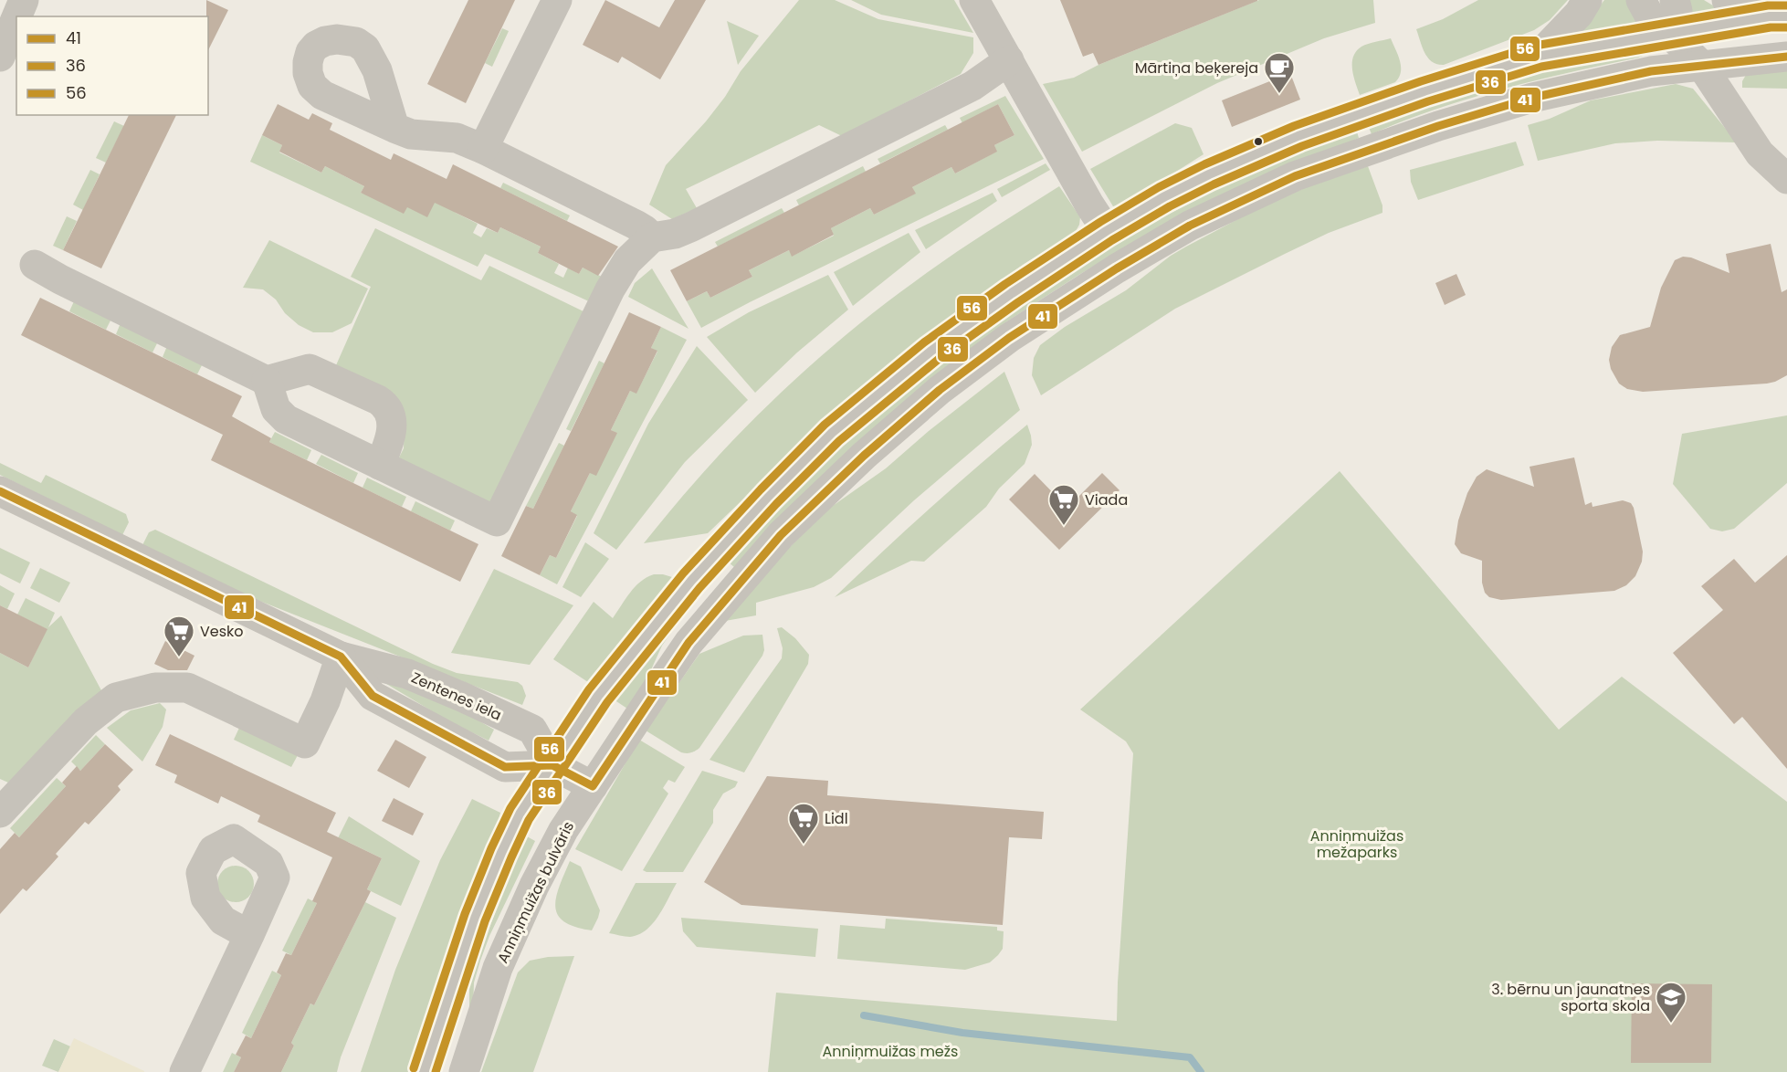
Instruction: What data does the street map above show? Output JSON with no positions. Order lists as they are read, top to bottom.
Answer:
{
  "streets": {
    "street": ["Zentenes iela", "Anniņmuižas bulvāris"]
  },
  "crossings": [
    ["Zentenes iela", "Anniņmuižas bulvāris"]
  ],
  "parks": ["Anniņmuižas mežaparks", "Anniņmuižas mežs"],
  "places": {
    "cafe": ["Mārtiņa beķereja"],
    "supermarket": ["Viada", "Vesko", "Lidl"],
    "school or university": ["3. bērnu un jaunatnes sporta skola"]
  },
  "lines": ["transit line 56", "transit line 36", "transit line 41"],
  "legend": ["41", "36", "56"]
}
